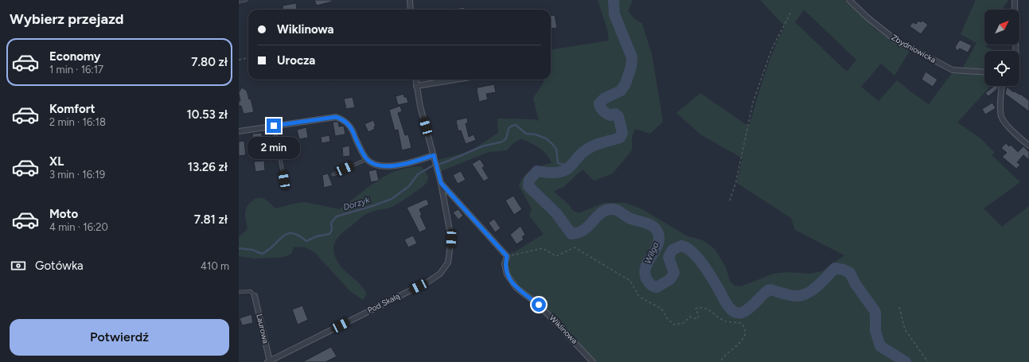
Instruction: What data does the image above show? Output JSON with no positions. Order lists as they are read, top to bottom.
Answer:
{
  "streets": {
    "street": [
      "Zbydniowicka",
      "Pod Skałą",
      "Laurowa",
      "Wiklinowa"
    ]
  },
  "crossings": [
    ["Pod Skałą", "Laurowa"]
  ],
  "water": ["Dorzyk", "Wilga"],
  "north": "top right",
  "page": {
    "heading": "Wybierz przejazd",
    "banner": ["Wiklinowa", "Urocza"],
    "list": [
      {
        "name": "Economy",
        "note": "1 min · 16:17",
        "value": "7.80 zł"
      },
      {
        "name": "Komfort",
        "note": "2 min · 16:18",
        "value": "10.53 zł"
      },
      {
        "name": "XL",
        "note": "3 min · 16:19",
        "value": "13.26 zł"
      },
      {
        "name": "Moto",
        "note": "4 min · 16:20",
        "value": "7.81 zł"
      }
    ],
    "bubble": "2 min",
    "pay": ["Gotówka", "410 m"],
    "buttons": "Potwierdź"
  }
}
